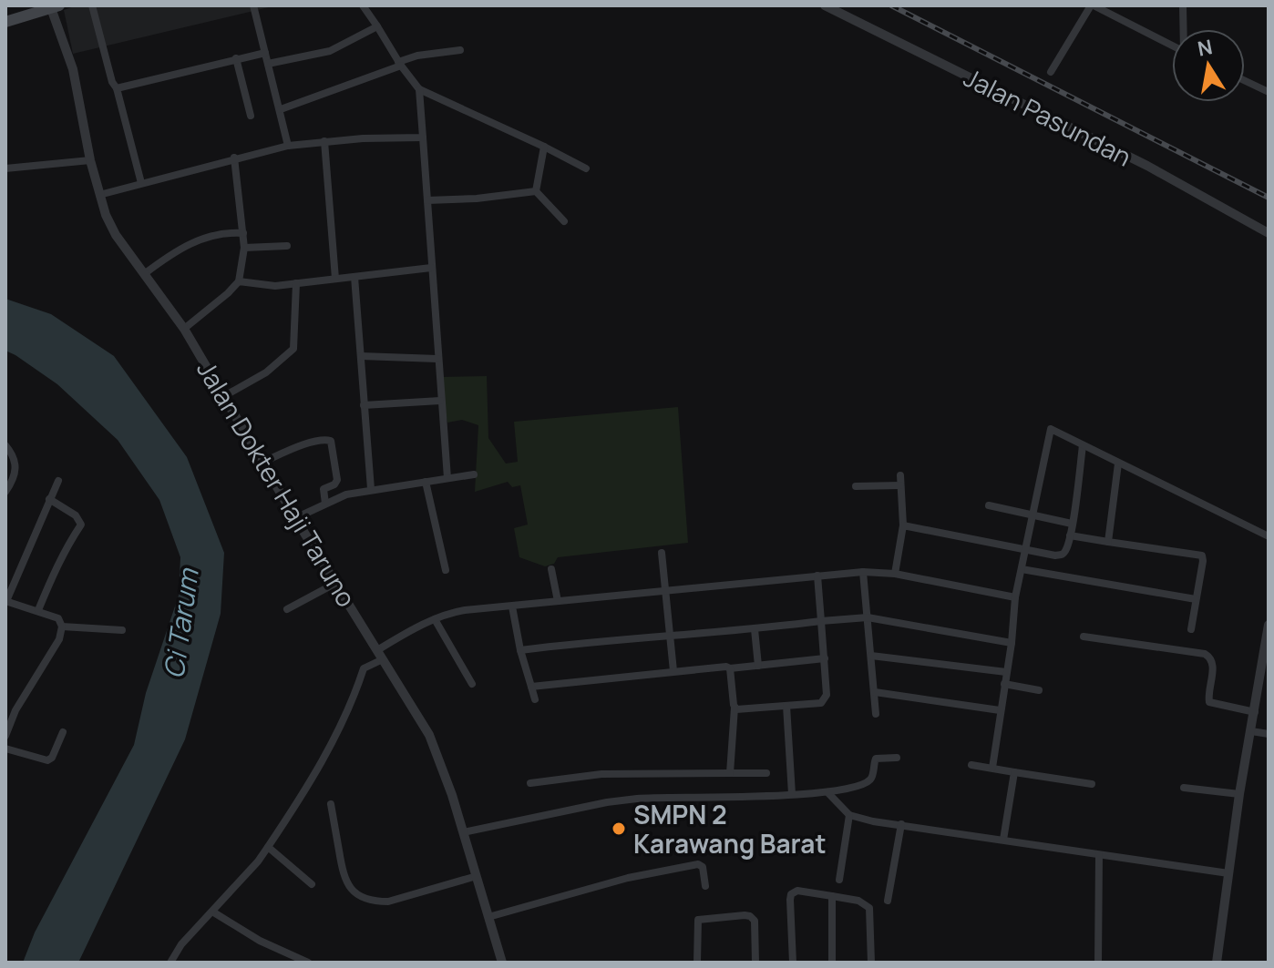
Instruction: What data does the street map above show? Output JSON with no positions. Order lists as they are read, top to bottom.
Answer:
{
  "streets": {
    "street": ["Jalan Pasundan", "Jalan Dokter Haji Taruno"]
  },
  "water": ["Ci Tarum"],
  "places": ["SMPN 2 Karawang Barat"],
  "north": "top"
}
